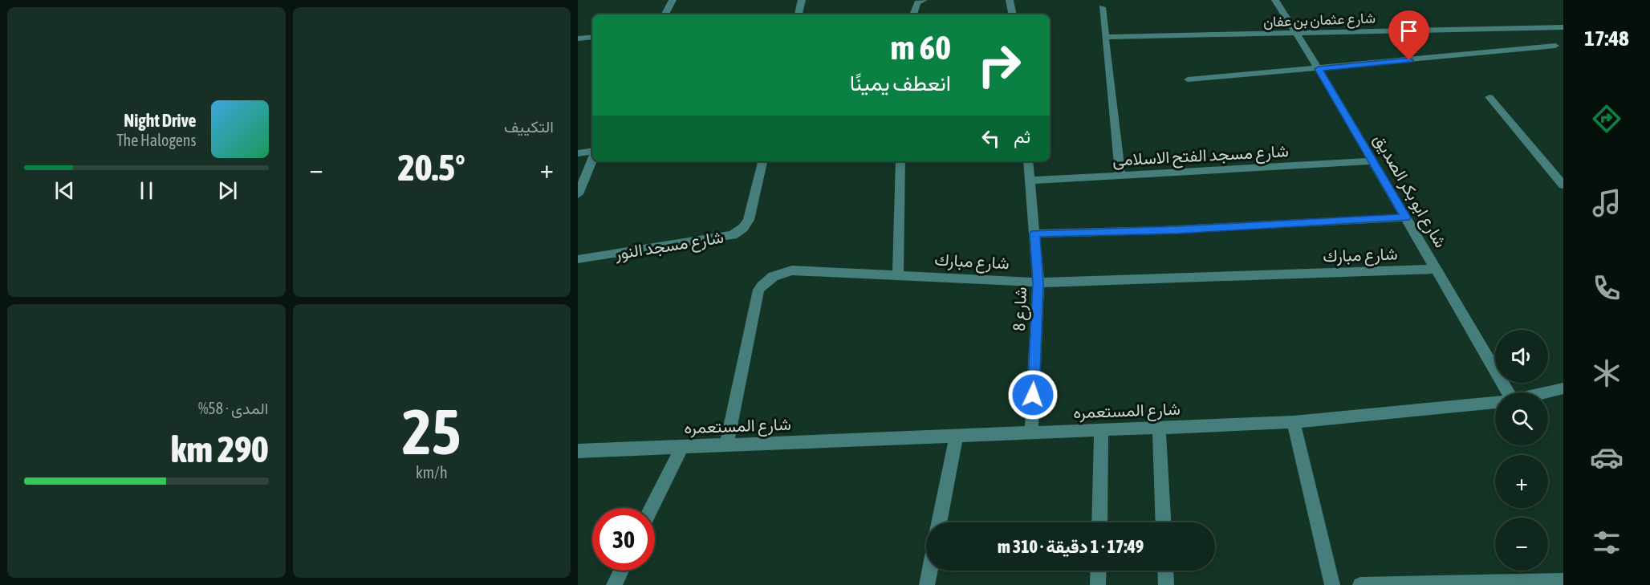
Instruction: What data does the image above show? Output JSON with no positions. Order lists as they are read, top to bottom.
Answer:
{
  "streets": {
    "street": [
      "شارع عثمان بن عفان",
      "شارع مسجد الفتح الاسلامى",
      "شارع ابو بكر الصديق",
      "شارع مسجد النور",
      "شارع مبارك",
      "شارع 8",
      "شارع المستعمره"
    ]
  },
  "crossings": [
    ["شارع عثمان بن عفان", "شارع ابو بكر الصديق"],
    ["شارع مسجد الفتح الاسلامى", "شارع ابو بكر الصديق"],
    ["شارع مسجد الفتح الاسلامى", "شارع 8"],
    ["شارع ابو بكر الصديق", "شارع مبارك"],
    ["شارع مبارك", "شارع 8"],
    ["شارع مبارك", "شارع المستعمره"],
    ["شارع 8", "شارع المستعمره"]
  ],
  "page": {
    "tabs": "17:48",
    "tile": [
      "التكييف",
      ["25", "km/h"],
      ["المدى · 58%", "290 km"]
    ],
    "turn": ["60 m", "انعطف يمينًا"],
    "song": ["Night Drive", "The Halogens"],
    "then": "ثم",
    "heat": ["−", "20.5°", "+"],
    "map_buttons": ["+", "−"],
    "limit": "30",
    "trip": "17:49 · 1 دقيقة · 310 m"
  }
}
